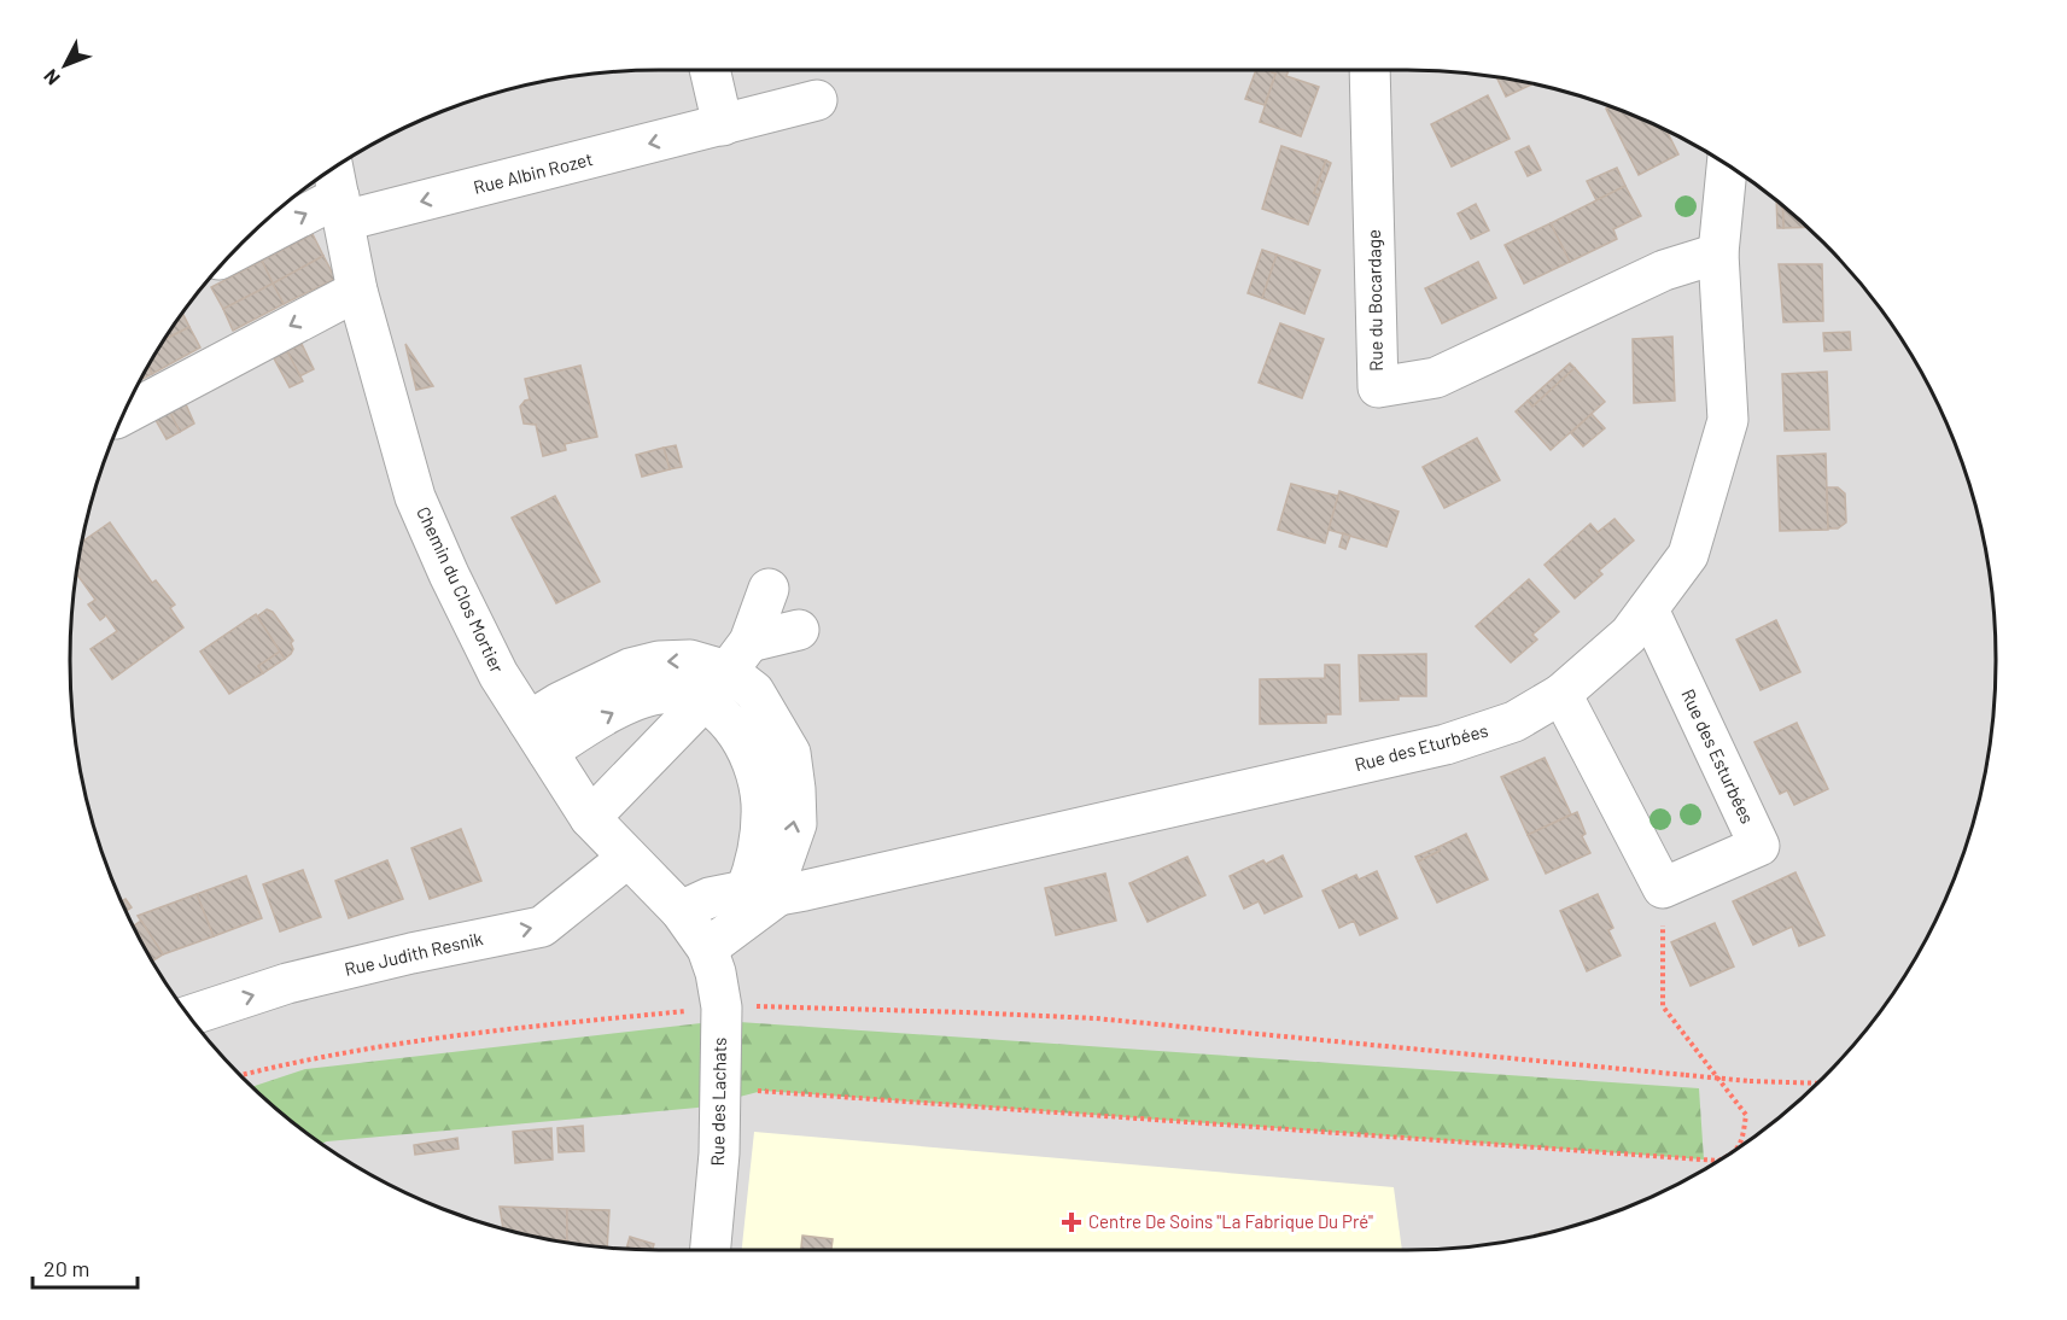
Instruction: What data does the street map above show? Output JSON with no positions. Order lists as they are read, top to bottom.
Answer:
{
  "streets": {
    "street": [
      "Rue Albin Rozet",
      "Rue du Bocardage",
      "Chemin du Clos Mortier",
      "Rue des Eturbées",
      "Rue des Esturbées",
      "Rue Judith Resnik",
      "Rue des Lachats"
    ]
  },
  "crossings": [
    ["Rue Albin Rozet", "Chemin du Clos Mortier"],
    ["Rue du Bocardage", "Rue des Eturbées"],
    ["Chemin du Clos Mortier", "Rue des Eturbées"],
    ["Chemin du Clos Mortier", "Rue Judith Resnik"],
    ["Chemin du Clos Mortier", "Rue des Lachats"],
    ["Rue des Eturbées", "Rue des Esturbées"],
    ["Rue des Eturbées", "Rue des Lachats"]
  ],
  "one_way": ["Rue Albin Rozet", "Rue Judith Resnik"],
  "places": {
    "health": ["Centre De Soins \"La Fabrique Du Pré\""]
  },
  "scale_bar": "20 m",
  "north": "bottom left"
}
